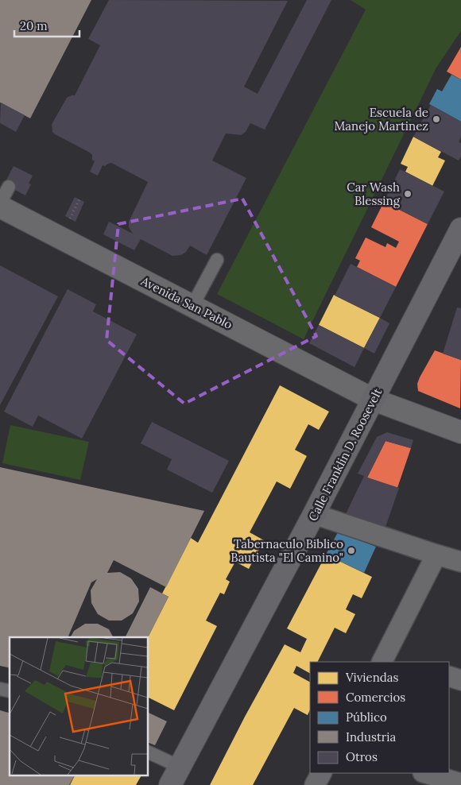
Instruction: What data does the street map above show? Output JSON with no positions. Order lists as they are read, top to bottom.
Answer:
{
  "streets": {
    "main road": ["Calle Franklin D. Roosevelt"],
    "street": ["Avenida San Pablo"]
  },
  "crossings": [
    ["Avenida San Pablo", "Calle Franklin D. Roosevelt"]
  ],
  "places": ["Escuela de Manejo Martinez", "Car Wash Blessing", "Tabernaculo Biblico Bautista \"El Camino\""],
  "legend": [
    "Viviendas",
    "Comercios",
    "Público",
    "Industria",
    "Otros"
  ],
  "scale_bar": "20 m"
}
